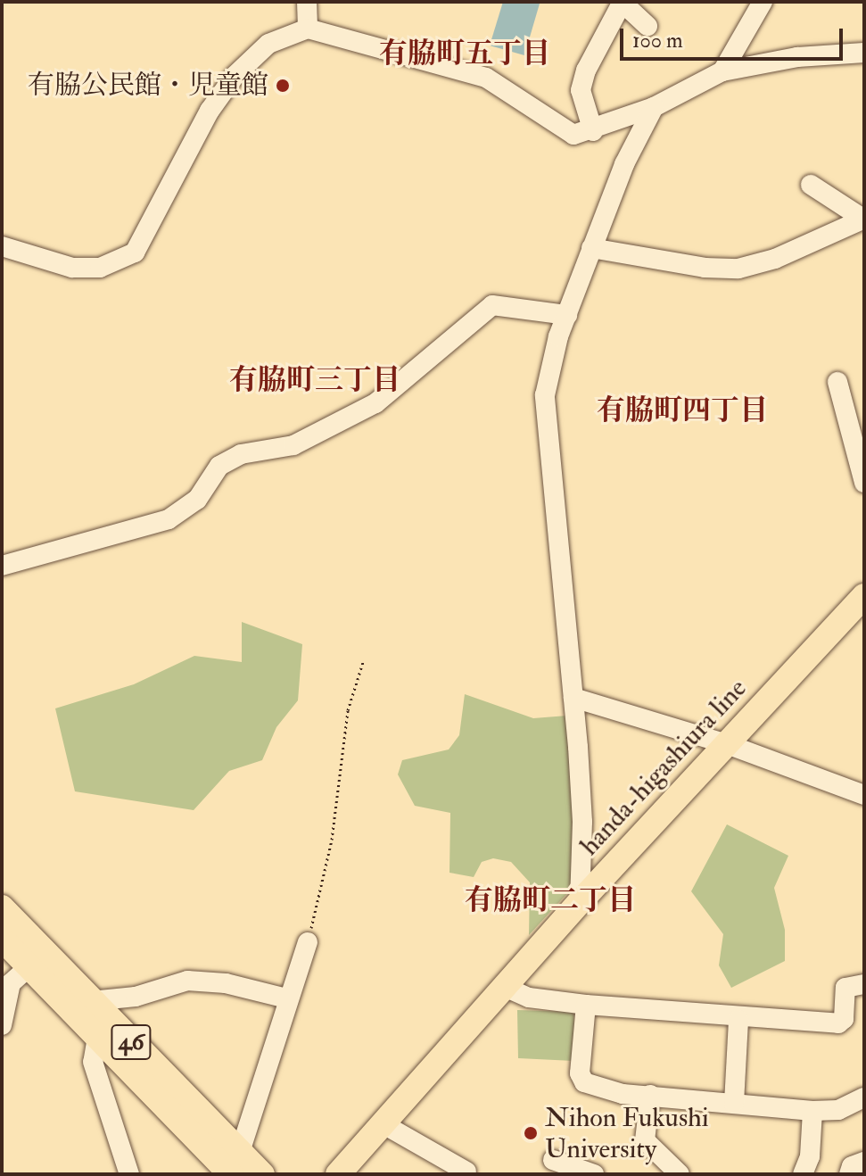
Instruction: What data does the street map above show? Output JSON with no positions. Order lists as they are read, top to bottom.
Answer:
{
  "streets": {
    "main road": ["handa-higashiura line", "46"]
  },
  "districts": [
    "有脇町五丁目",
    "有脇町三丁目",
    "有脇町四丁目",
    "有脇町二丁目"
  ],
  "places": ["有脇公民館・児童館", "Nihon Fukushi University"],
  "scale_bar": "100 m"
}
